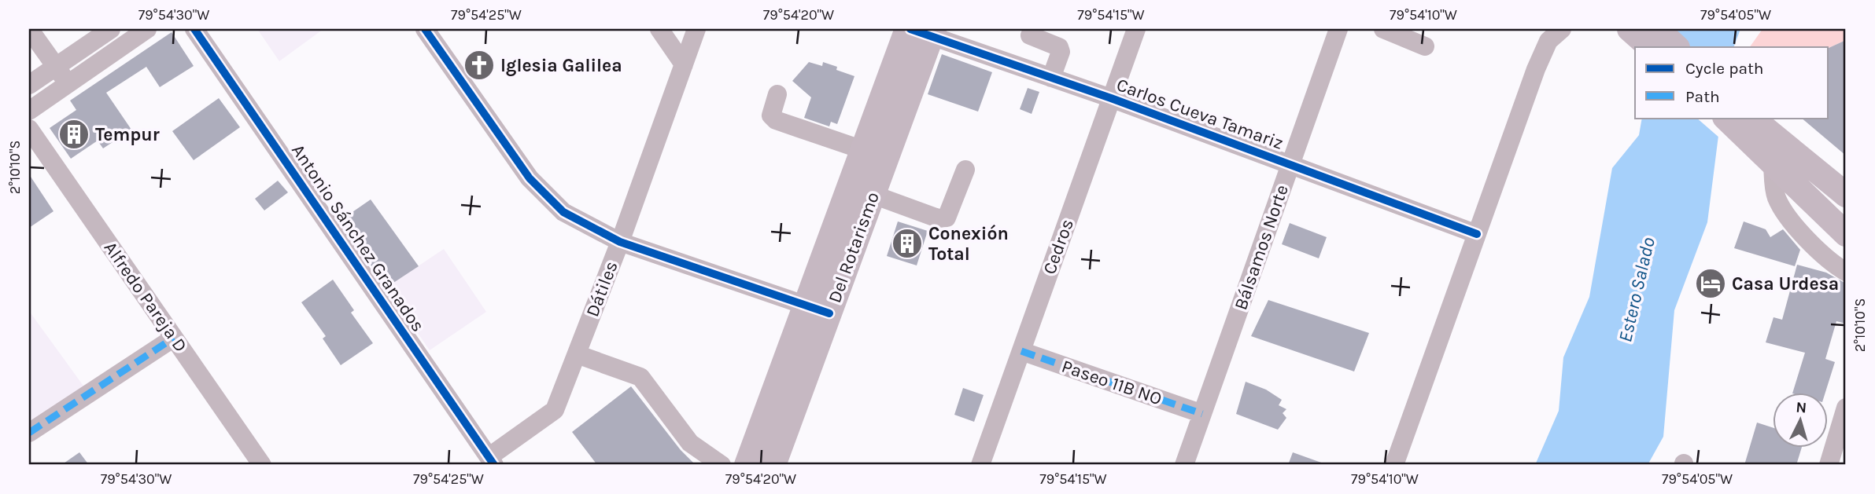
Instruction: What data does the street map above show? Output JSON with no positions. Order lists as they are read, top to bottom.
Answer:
{
  "streets": {
    "main road": ["Del Rotarismo"],
    "street": [
      "Carlos Cueva Tamariz",
      "Antonio Sánchez Granados",
      "Cedros",
      "Bálsamos Norte",
      "Dátiles",
      "Alfredo Pareja D",
      "Paseo 11B NO"
    ]
  },
  "crossings": [
    ["Carlos Cueva Tamariz", "Cedros"],
    ["Carlos Cueva Tamariz", "Del Rotarismo"],
    ["Carlos Cueva Tamariz", "Bálsamos Norte"],
    ["Antonio Sánchez Granados", "Dátiles"],
    ["Cedros", "Paseo 11B NO"],
    ["Bálsamos Norte", "Paseo 11B NO"]
  ],
  "water": ["Estero Salado"],
  "places": {
    "church": ["Iglesia Galilea"],
    "building": ["Tempur", "Conexión Total"],
    "hotel": ["Casa Urdesa"]
  },
  "legend": ["Cycle path", "Path"],
  "north": "top",
  "coordinates": [
    "79°54'30\"W",
    "79°54'25\"W",
    "79°54'20\"W",
    "79°54'15\"W",
    "79°54'10\"W",
    "79°54'05\"W",
    "2°10'10\"S"
  ]
}
